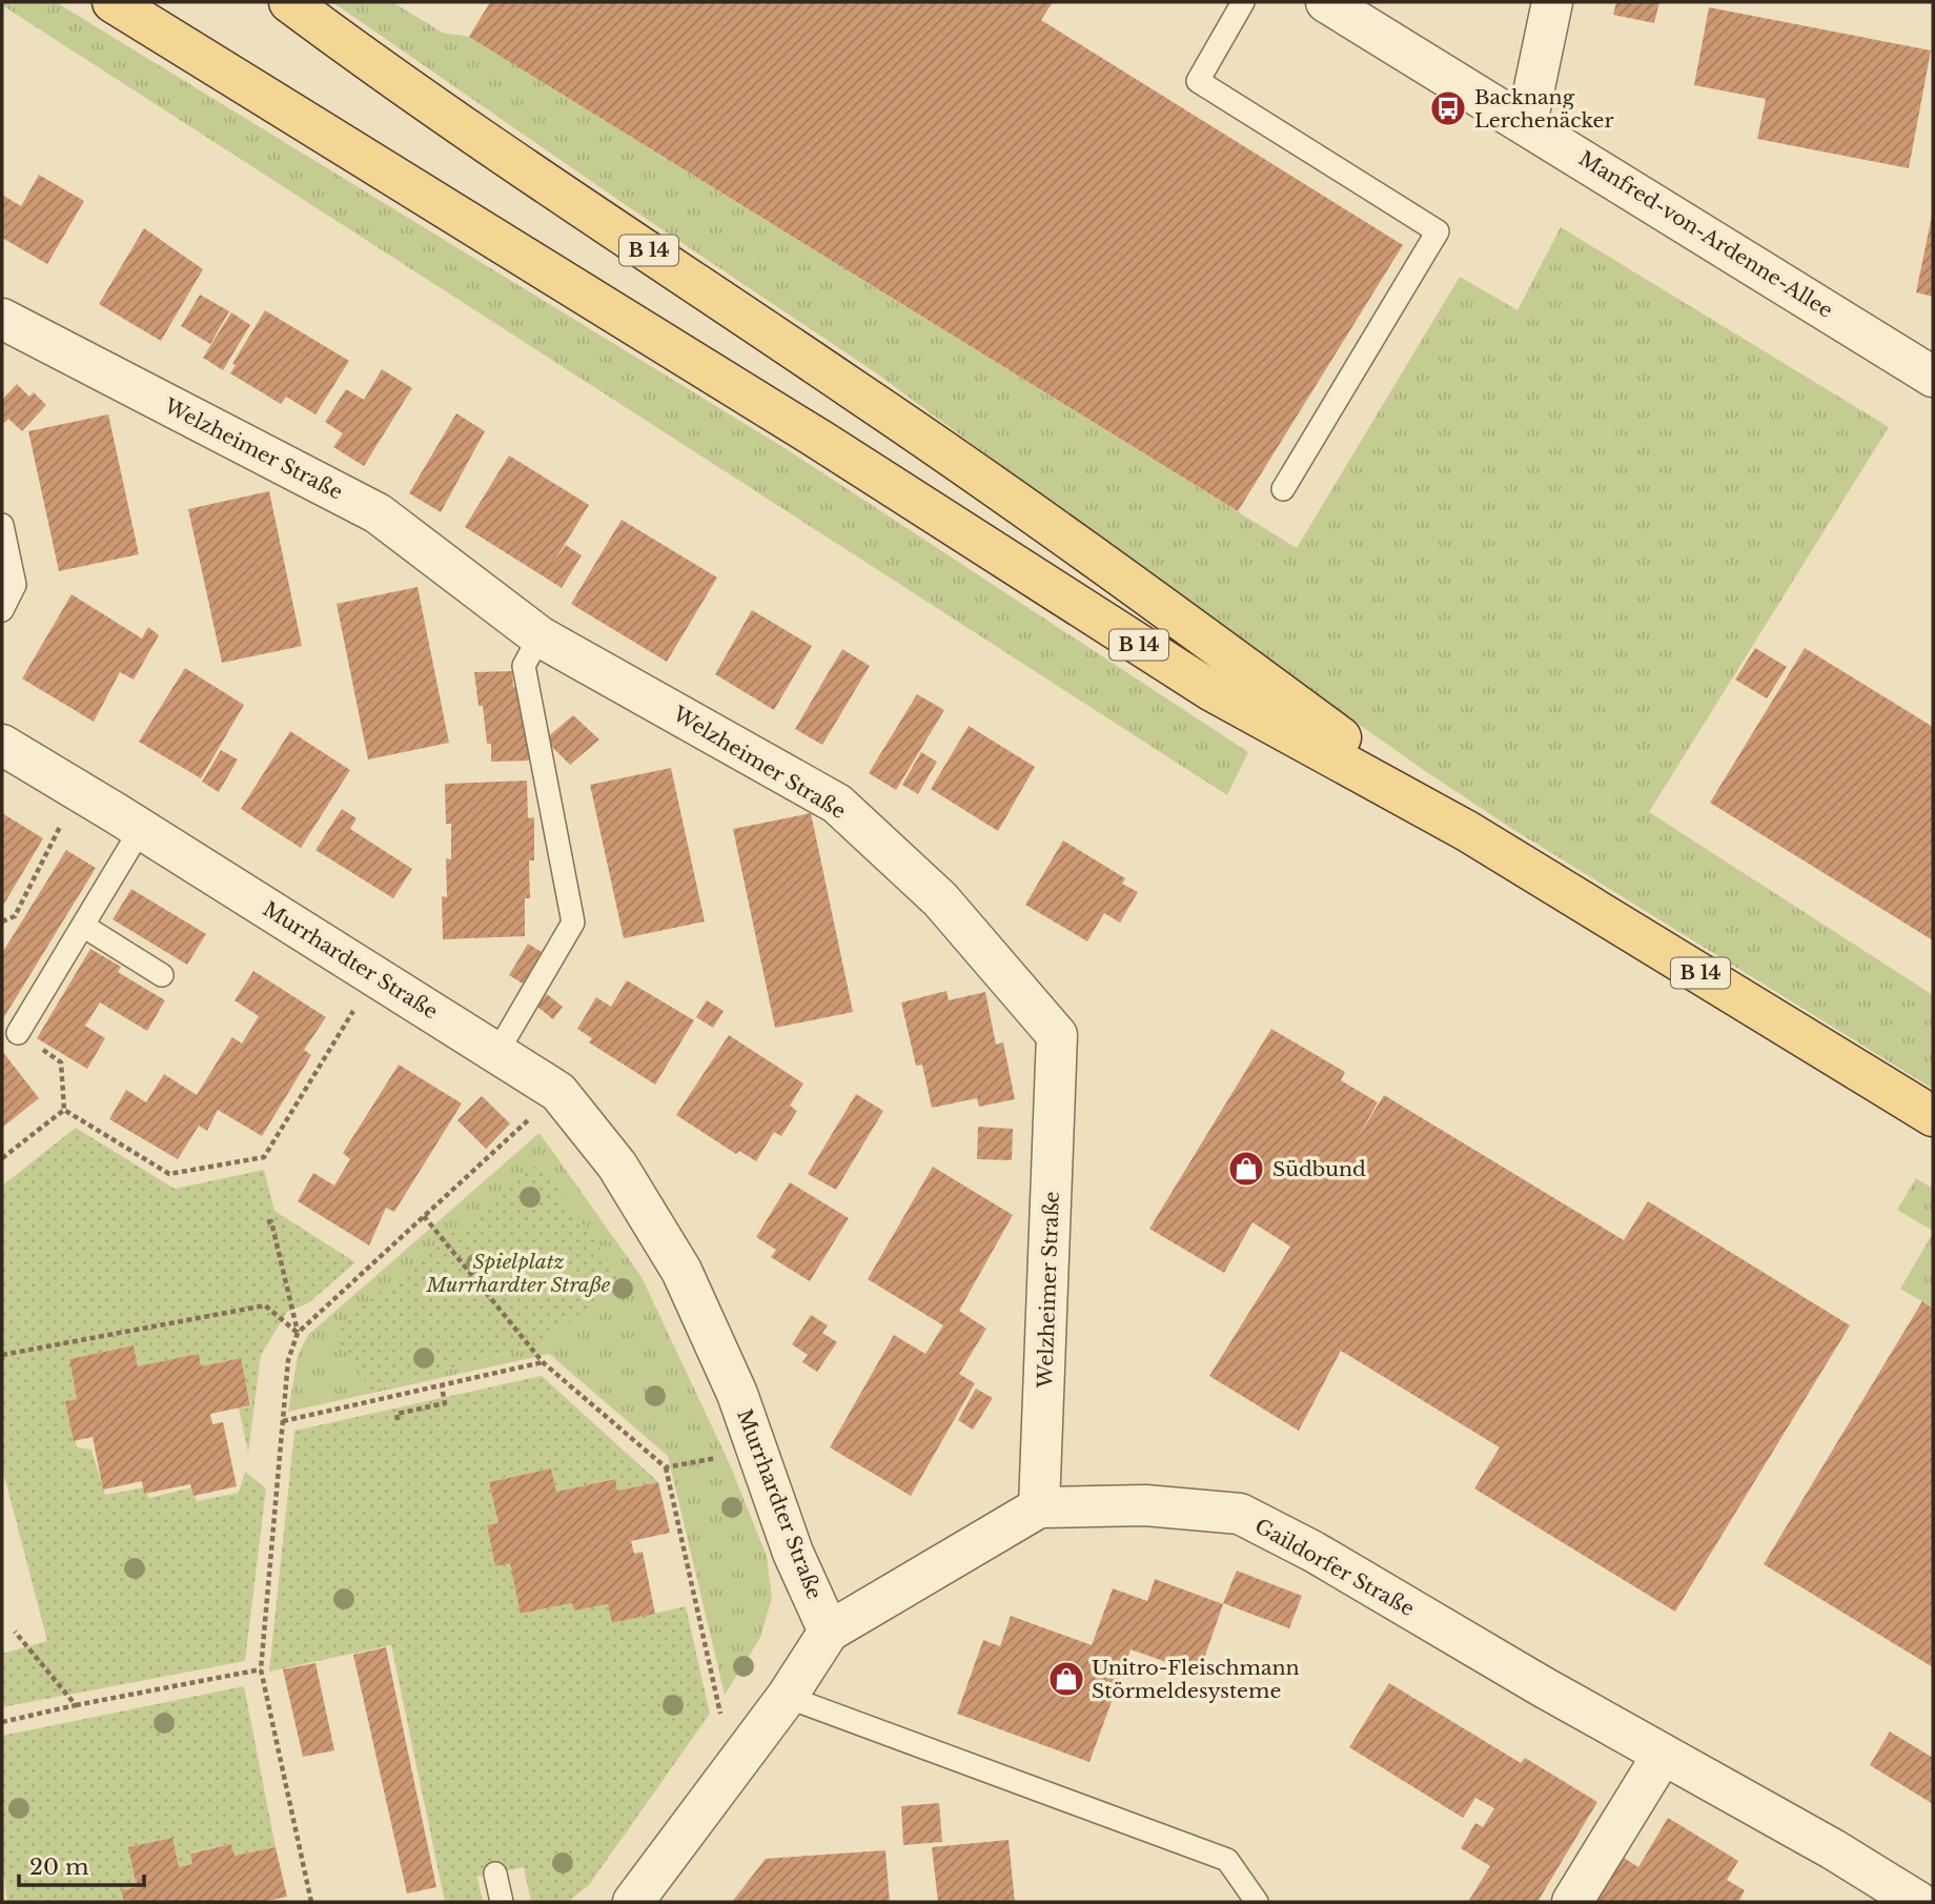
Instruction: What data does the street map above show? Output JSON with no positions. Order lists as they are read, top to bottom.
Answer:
{
  "streets": {
    "main road": ["B 14"],
    "street": [
      "Manfred-von-Ardenne-Allee",
      "Welzheimer Straße",
      "Murrhardter Straße",
      "Gaildorfer Straße"
    ]
  },
  "crossings": [
    ["Welzheimer Straße", "Gaildorfer Straße"],
    ["Murrhardter Straße", "Gaildorfer Straße"]
  ],
  "parks": ["Spielplatz Murrhardter Straße"],
  "places": {
    "bus stop": ["Backnang Lerchenäcker"],
    "shop": ["Südbund", "Unitro-Fleischmann Störmeldesysteme"]
  },
  "scale_bar": "20 m"
}
